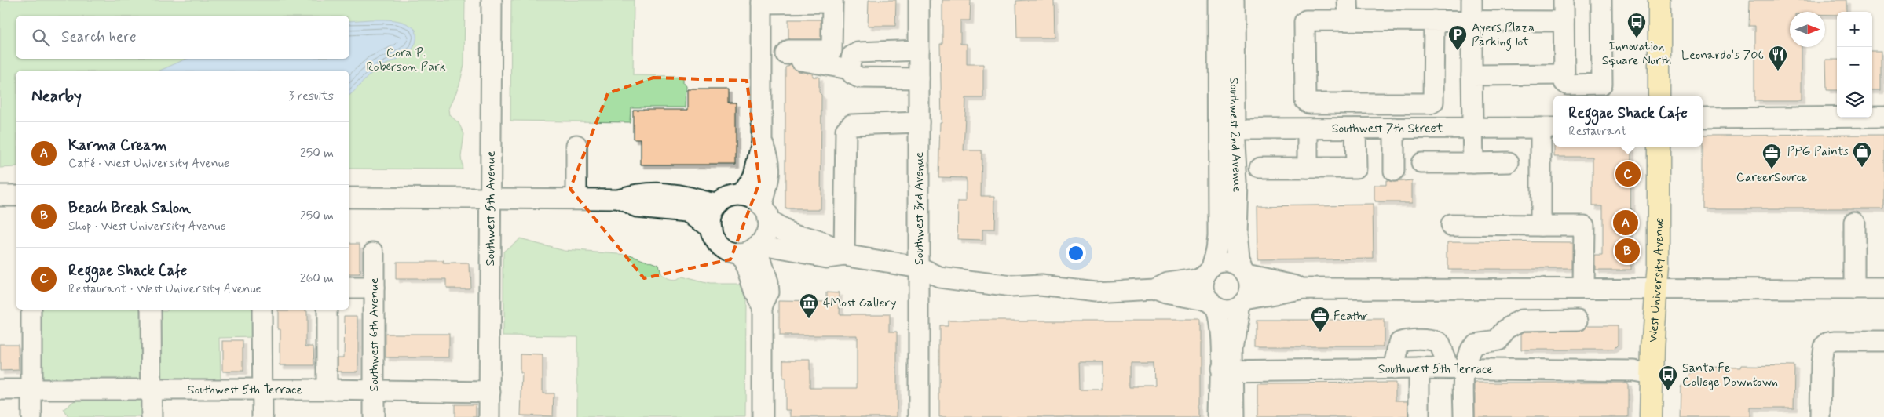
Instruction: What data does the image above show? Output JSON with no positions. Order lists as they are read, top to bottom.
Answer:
{
  "streets": {
    "main road": ["West University Avenue"],
    "street": [
      "Southwest 7th Street",
      "Southwest 2nd Avenue",
      "Southwest 5th Avenue",
      "Southwest 3rd Avenue",
      "Southwest 6th Avenue",
      "Southwest 5th Terrace"
    ]
  },
  "crossings": [
    ["Southwest 7th Street", "Southwest 2nd Avenue"],
    ["Southwest 5th Avenue", "Southwest 5th Terrace"],
    ["West University Avenue", "Southwest 5th Terrace"],
    ["Southwest 6th Avenue", "Southwest 5th Terrace"]
  ],
  "parks": ["Cora P. Roberson Park"],
  "places": {
    "bus stop": ["Innovation Square North", "Santa Fe College Downtown"],
    "parking": ["Ayers Plaza Parking lot"],
    "restaurant": ["Leonardo's 706"],
    "shop": ["PPG Paints"],
    "office": ["CareerSource", "Feathr"],
    "museum": ["4Most Gallery"]
  },
  "north": "right",
  "page": {
    "map_buttons": ["+", "−"],
    "search": "Search here",
    "heading": ["Nearby", "3 results"],
    "popup": ["Reggae Shack Cafe", "Restaurant"],
    "list": [
      {
        "mark": "A",
        "name": "Karma Cream",
        "note": "Café · West University Avenue",
        "value": "250 m"
      },
      {
        "mark": "B",
        "name": "Beach Break Salon",
        "note": "Shop · West University Avenue",
        "value": "250 m"
      },
      {
        "mark": "C",
        "name": "Reggae Shack Cafe",
        "note": "Restaurant · West University Avenue",
        "value": "260 m"
      }
    ],
    "pins": ["C", "A", "B"]
  }
}
